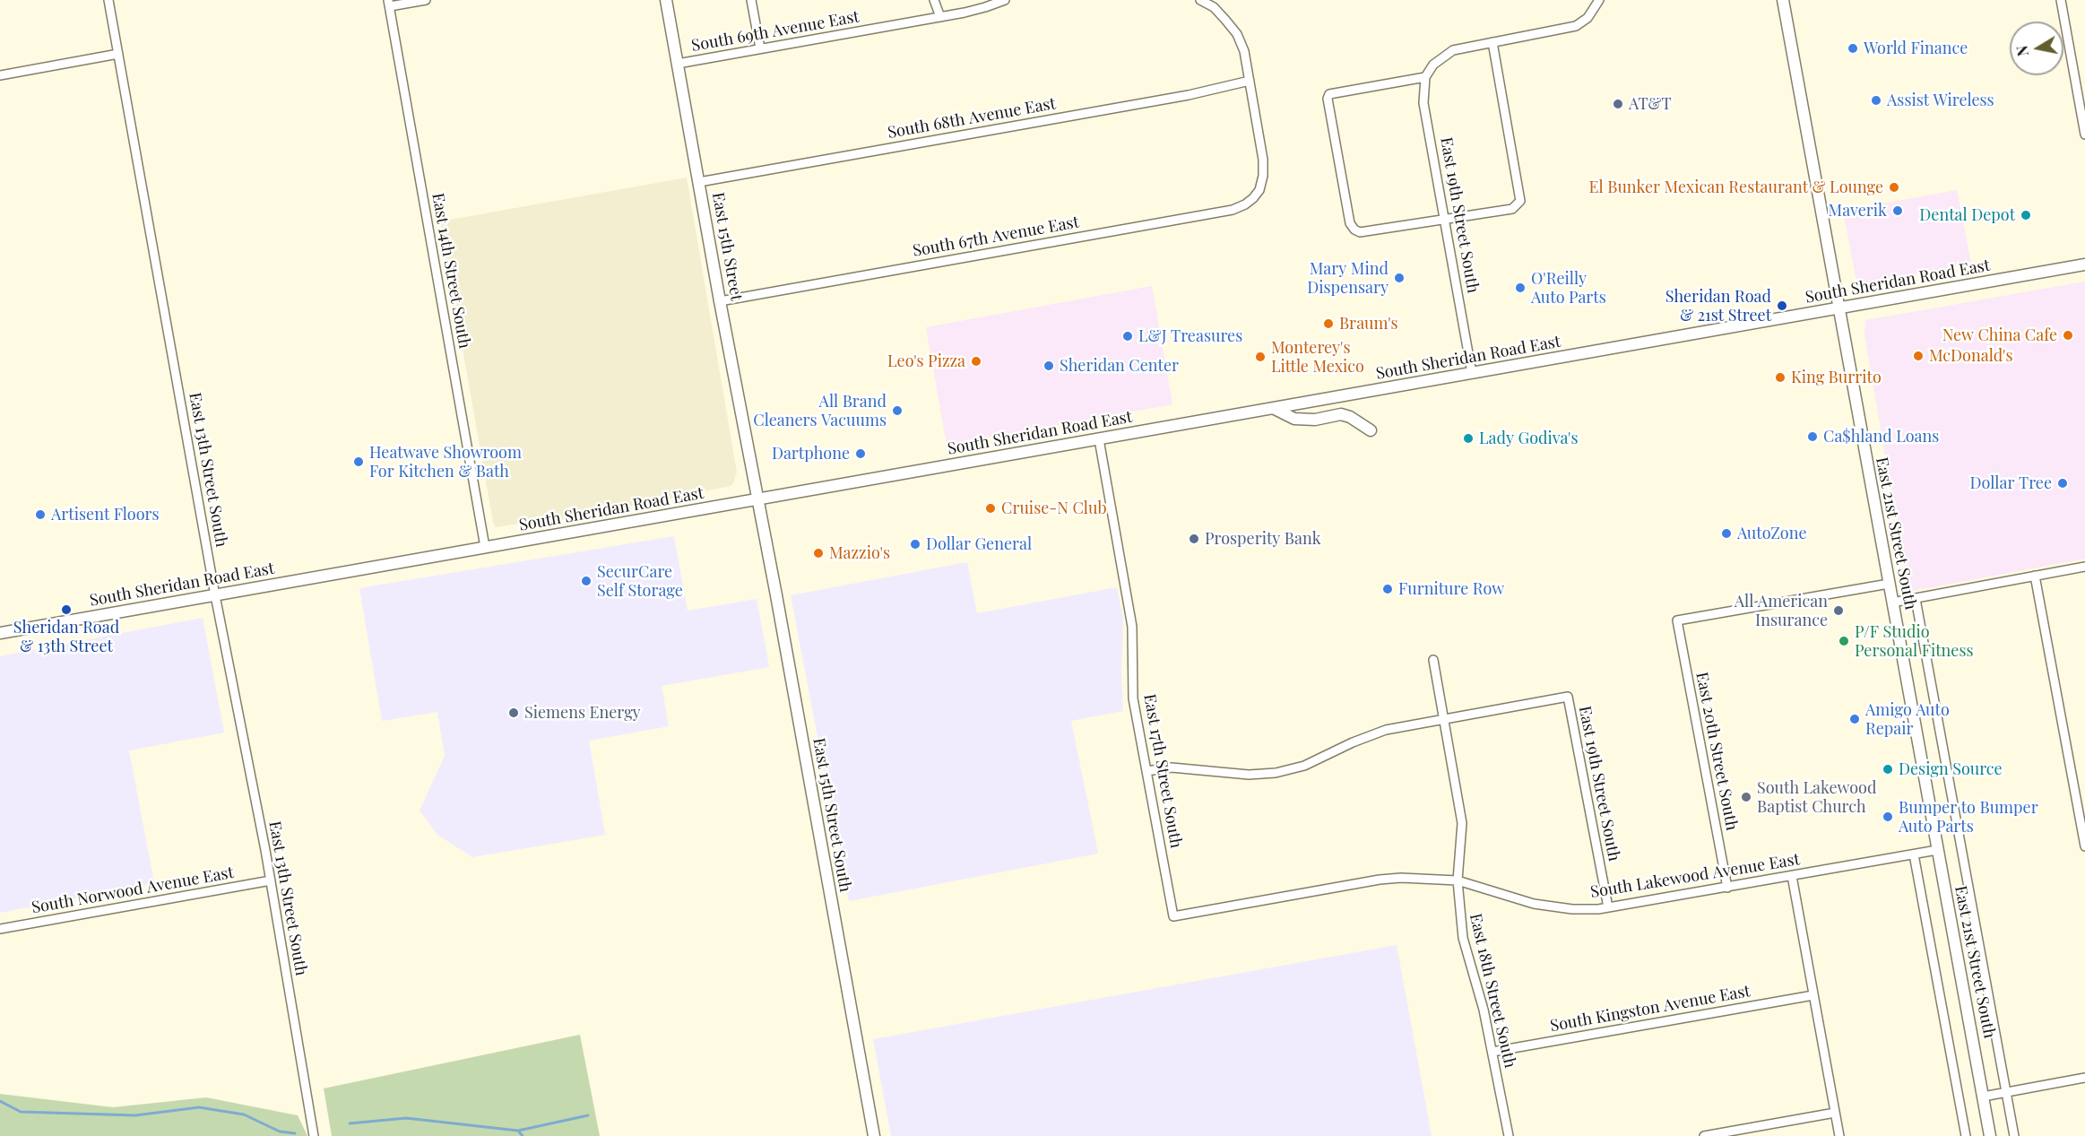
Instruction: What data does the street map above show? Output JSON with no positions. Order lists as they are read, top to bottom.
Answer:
{
  "streets": {
    "main road": [
      "East 15th Street",
      "South Sheridan Road East",
      "East 21st Street South",
      "East 15th Street South"
    ],
    "street": [
      "South 69th Avenue East",
      "South 68th Avenue East",
      "East 19th Street South",
      "South 67th Avenue East",
      "East 14th Street South",
      "East 13th Street South",
      "East 20th Street South",
      "East 17th Street South",
      "South Lakewood Avenue East",
      "South Norwood Avenue East",
      "East 18th Street South",
      "South Kingston Avenue East"
    ]
  },
  "crossings": [
    ["South 69th Avenue East", "East 15th Street"],
    ["South 68th Avenue East", "South 67th Avenue East"],
    ["South 68th Avenue East", "East 15th Street"],
    ["East 19th Street South", "South Sheridan Road East"],
    ["East 19th Street South", "South Lakewood Avenue East"],
    ["East 19th Street South", "East 18th Street South"],
    ["South 67th Avenue East", "East 15th Street"],
    ["East 15th Street", "South Sheridan Road East"],
    ["East 15th Street", "East 15th Street South"],
    ["East 14th Street South", "South Sheridan Road East"],
    ["South Sheridan Road East", "East 13th Street South"],
    ["South Sheridan Road East", "East 21st Street South"],
    ["South Sheridan Road East", "East 17th Street South"],
    ["South Sheridan Road East", "East 15th Street South"],
    ["East 13th Street South", "South Norwood Avenue East"],
    ["East 21st Street South", "East 20th Street South"],
    ["East 21st Street South", "South Lakewood Avenue East"],
    ["East 20th Street South", "South Lakewood Avenue East"],
    ["East 17th Street South", "South Lakewood Avenue East"],
    ["South Lakewood Avenue East", "East 18th Street South"],
    ["East 18th Street South", "South Kingston Avenue East"]
  ],
  "places": [
    "World Finance",
    "Assist Wireless",
    "AT&T",
    "El Bunker Mexican Restaurant & Lounge",
    "Maverik",
    "Dental Depot",
    "Mary Mind Dispensary",
    "O'Reilly Auto Parts",
    "Sheridan Road & 21st Street",
    "Braum's",
    "New China Cafe",
    "L&J Treasures",
    "McDonald's",
    "Monterey's Little Mexico",
    "Leo's Pizza",
    "Sheridan Center",
    "King Burrito",
    "All Brand Cleaners Vacuums",
    "Ca$hland Loans",
    "Lady Godiva's",
    "Dartphone",
    "Heatwave Showroom For Kitchen & Bath",
    "Dollar Tree",
    "Cruise-N Club",
    "Artisent Floors",
    "AutoZone",
    "Prosperity Bank",
    "Dollar General",
    "Mazzio's",
    "SecurCare Self Storage",
    "Furniture Row",
    "Sheridan Road & 13th Street",
    "All American Insurance",
    "P/F Studio Personal Fitness",
    "Siemens Energy",
    "Amigo Auto Repair",
    "Design Source",
    "South Lakewood Baptist Church",
    "Bumper to Bumper Auto Parts"
  ],
  "north": "left"
}
